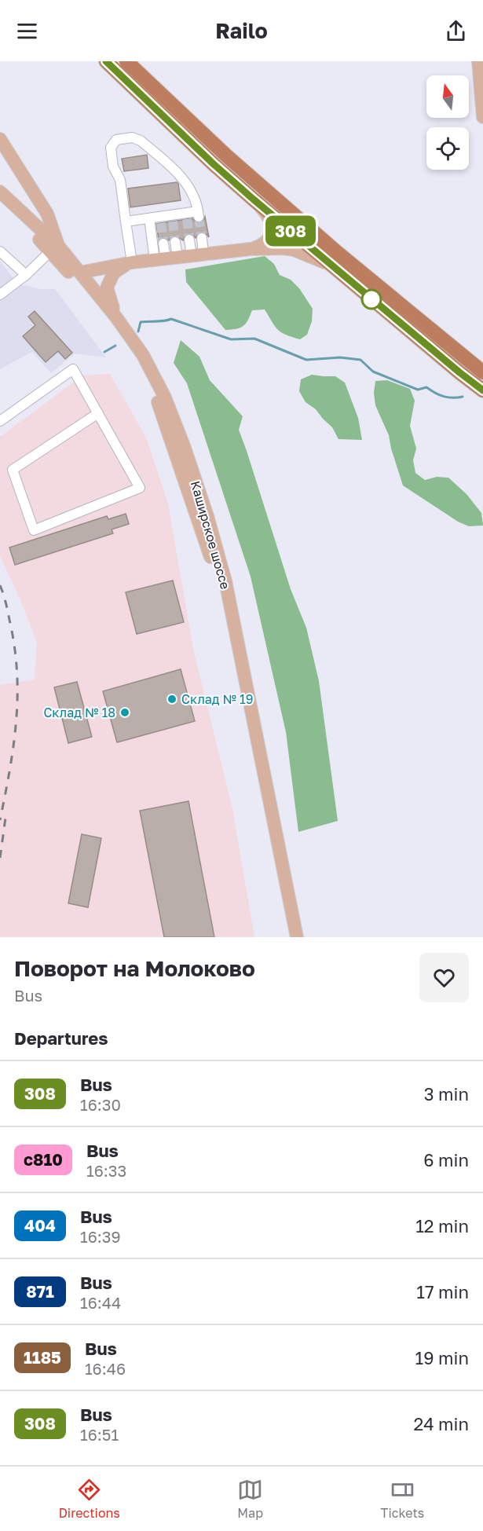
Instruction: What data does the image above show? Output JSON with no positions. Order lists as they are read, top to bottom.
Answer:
{
  "streets": {
    "main road": ["Каширское шоссе"]
  },
  "places": ["Склад № 19", "Склад № 18"],
  "lines": ["bus line 308"],
  "north": "top",
  "page": {
    "header": "Railo",
    "on_map": "308",
    "heading": [
      ["Поворот на Молоково", "Bus"],
      "Departures"
    ],
    "list": [
      {
        "mark": "308",
        "name": "Bus",
        "note": "16:30",
        "value": "3 min"
      },
      {
        "mark": "с810",
        "name": "Bus",
        "note": "16:33",
        "value": "6 min"
      },
      {
        "mark": "404",
        "name": "Bus",
        "note": "16:39",
        "value": "12 min"
      },
      {
        "mark": "871",
        "name": "Bus",
        "note": "16:44",
        "value": "17 min"
      },
      {
        "mark": "1185",
        "name": "Bus",
        "note": "16:46",
        "value": "19 min"
      },
      {
        "mark": "308",
        "name": "Bus",
        "note": "16:51",
        "value": "24 min"
      }
    ],
    "tabs": ["Directions", "Map", "Tickets"]
  }
}
